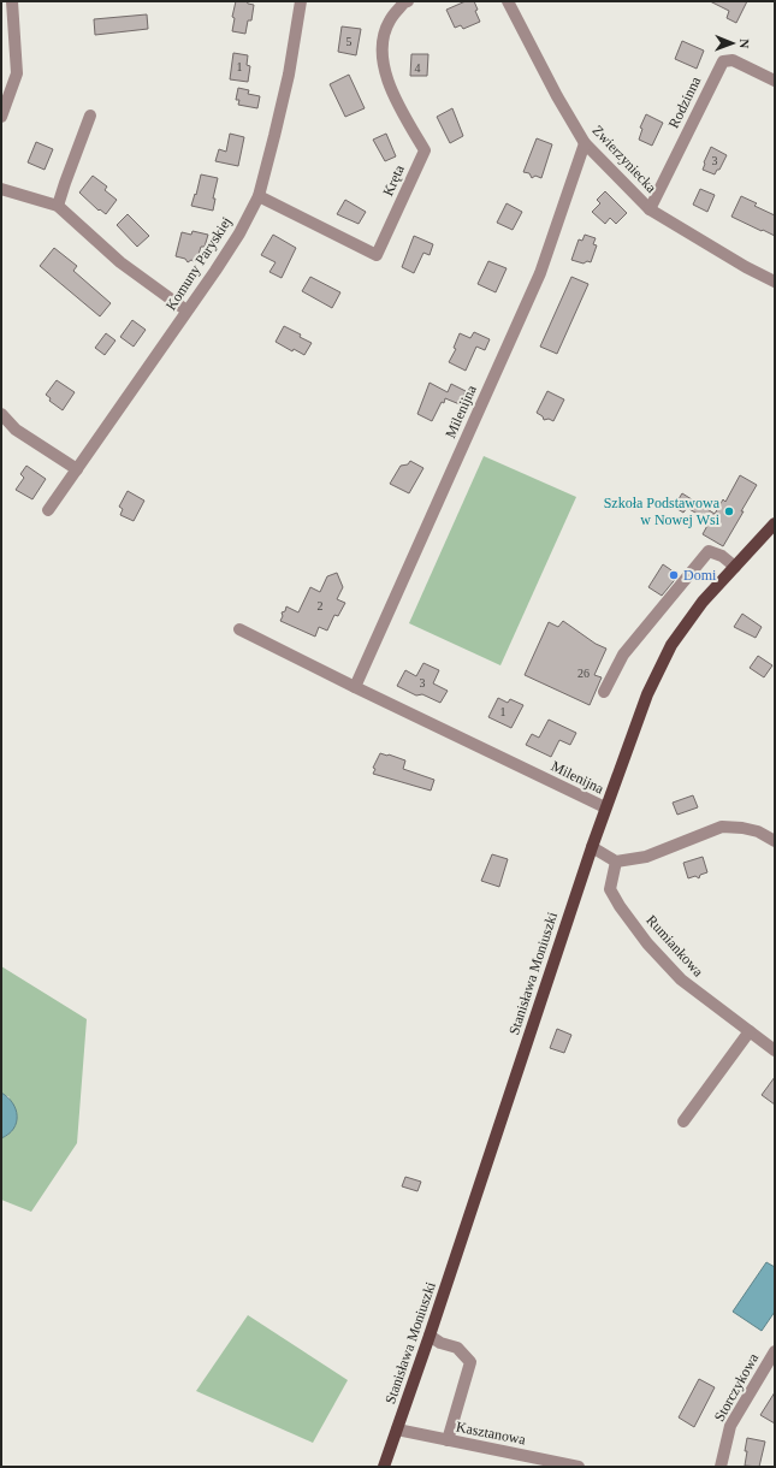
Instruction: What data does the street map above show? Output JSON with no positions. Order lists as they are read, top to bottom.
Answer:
{
  "streets": {
    "main road": ["Stanisława Moniuszki"],
    "street": [
      "Rodzinna",
      "Zwierzyniecka",
      "Kręta",
      "Komuny Paryskiej",
      "Milenijna",
      "Rumiankowa",
      "Storczykowa",
      "Kasztanowa"
    ]
  },
  "crossings": [
    ["Rodzinna", "Zwierzyniecka"],
    ["Zwierzyniecka", "Milenijna"],
    ["Kręta", "Komuny Paryskiej"],
    ["Milenijna", "Stanisława Moniuszki"],
    ["Stanisława Moniuszki", "Kasztanowa"]
  ],
  "places": ["Szkoła Podstawowa w Nowej Wsi", "Domi"],
  "house_numbers": [
    "5",
    "1",
    "4",
    "3",
    "2",
    "26",
    "3",
    "1"
  ],
  "north": "right"
}
